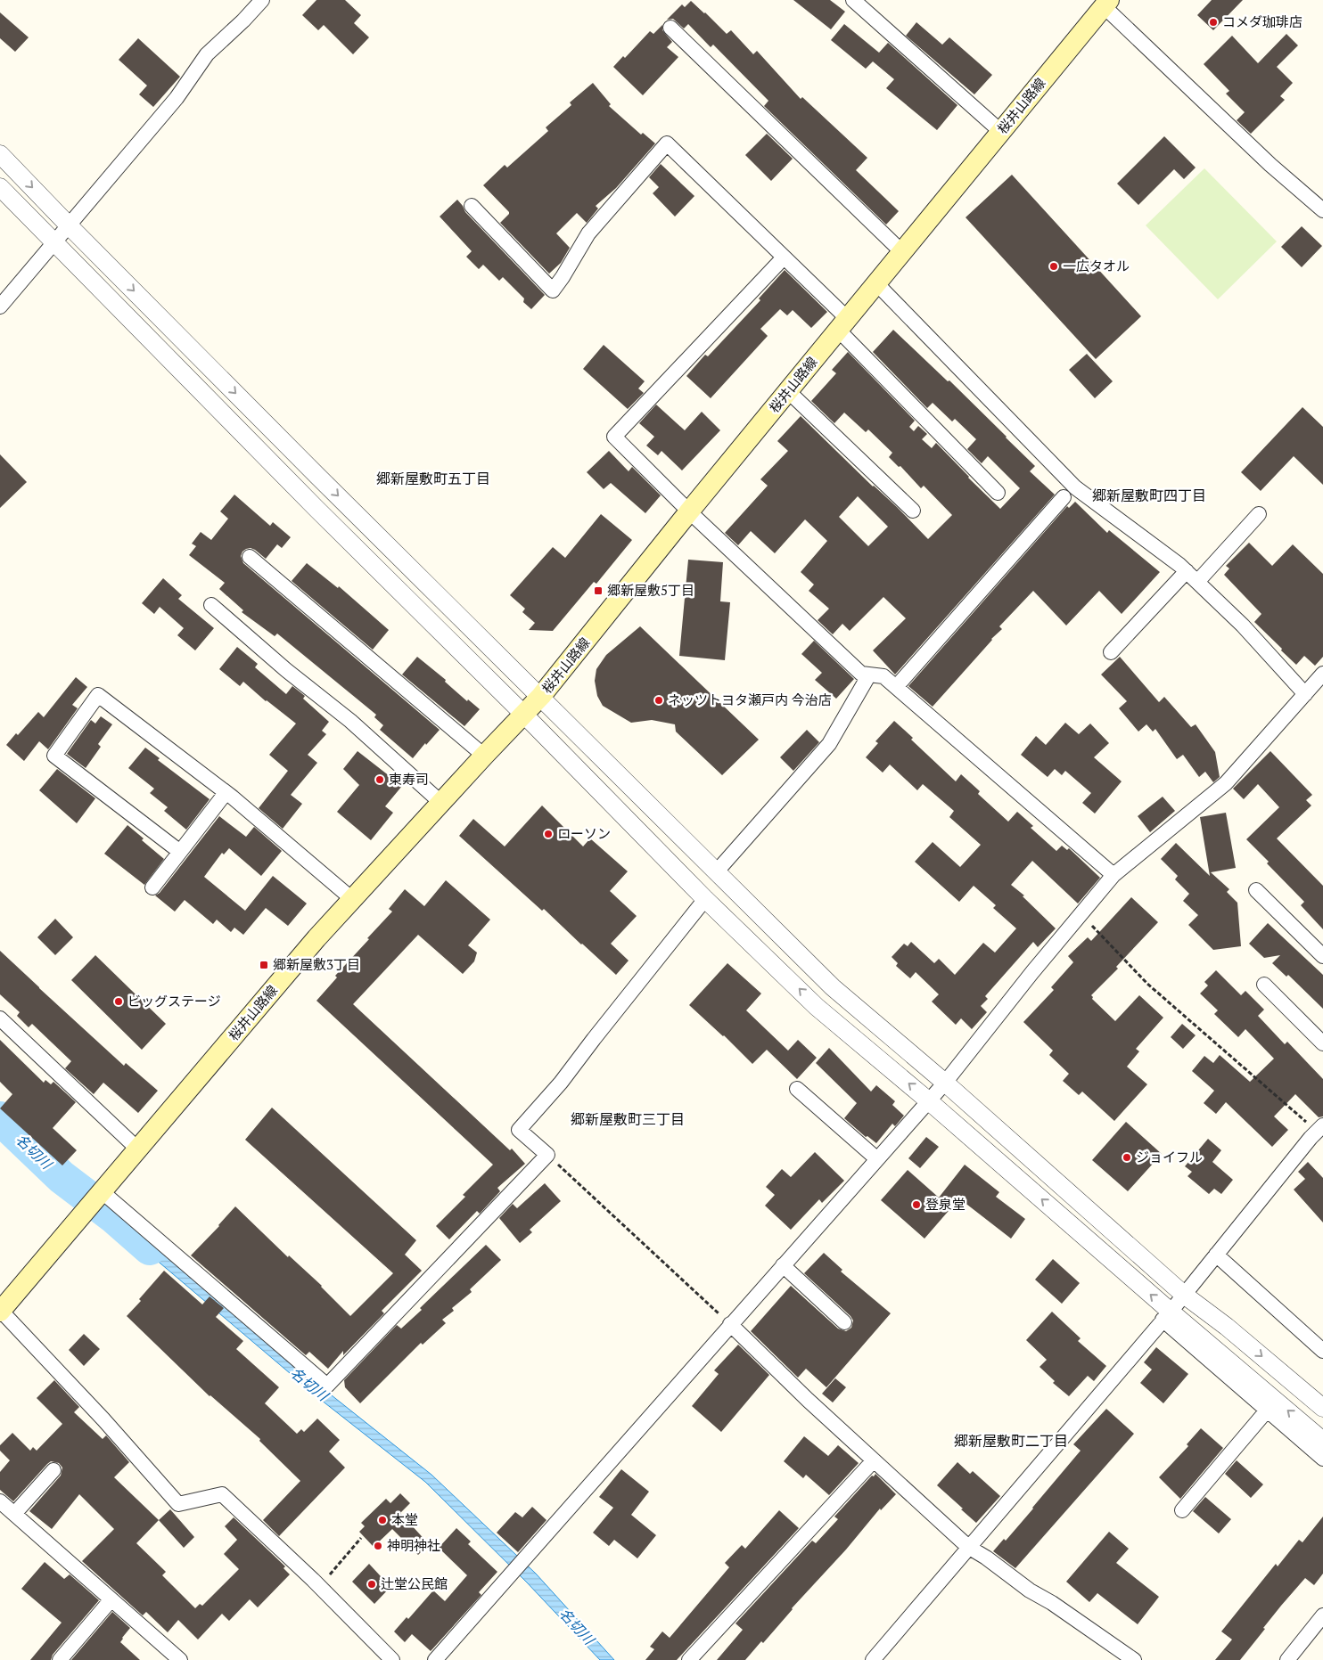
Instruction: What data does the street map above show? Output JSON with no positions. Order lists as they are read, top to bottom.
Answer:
{
  "streets": {
    "main road": ["桜井山路線"]
  },
  "districts": [
    "郷新屋敷町五丁目",
    "郷新屋敷町四丁目",
    "郷新屋敷町三丁目",
    "郷新屋敷町二丁目"
  ],
  "water": ["名切川"],
  "places": {
    "other": [
      "コメダ珈琲店",
      "一広タオル",
      "ネッツトヨタ瀬戸内 今治店",
      "東寿司",
      "ローソン",
      "ビッグステージ",
      "ジョイフル",
      "登泉堂",
      "本堂",
      "神明神社",
      "辻堂公民館"
    ],
    "transit": ["郷新屋敷5丁目", "郷新屋敷3丁目"]
  }
}
